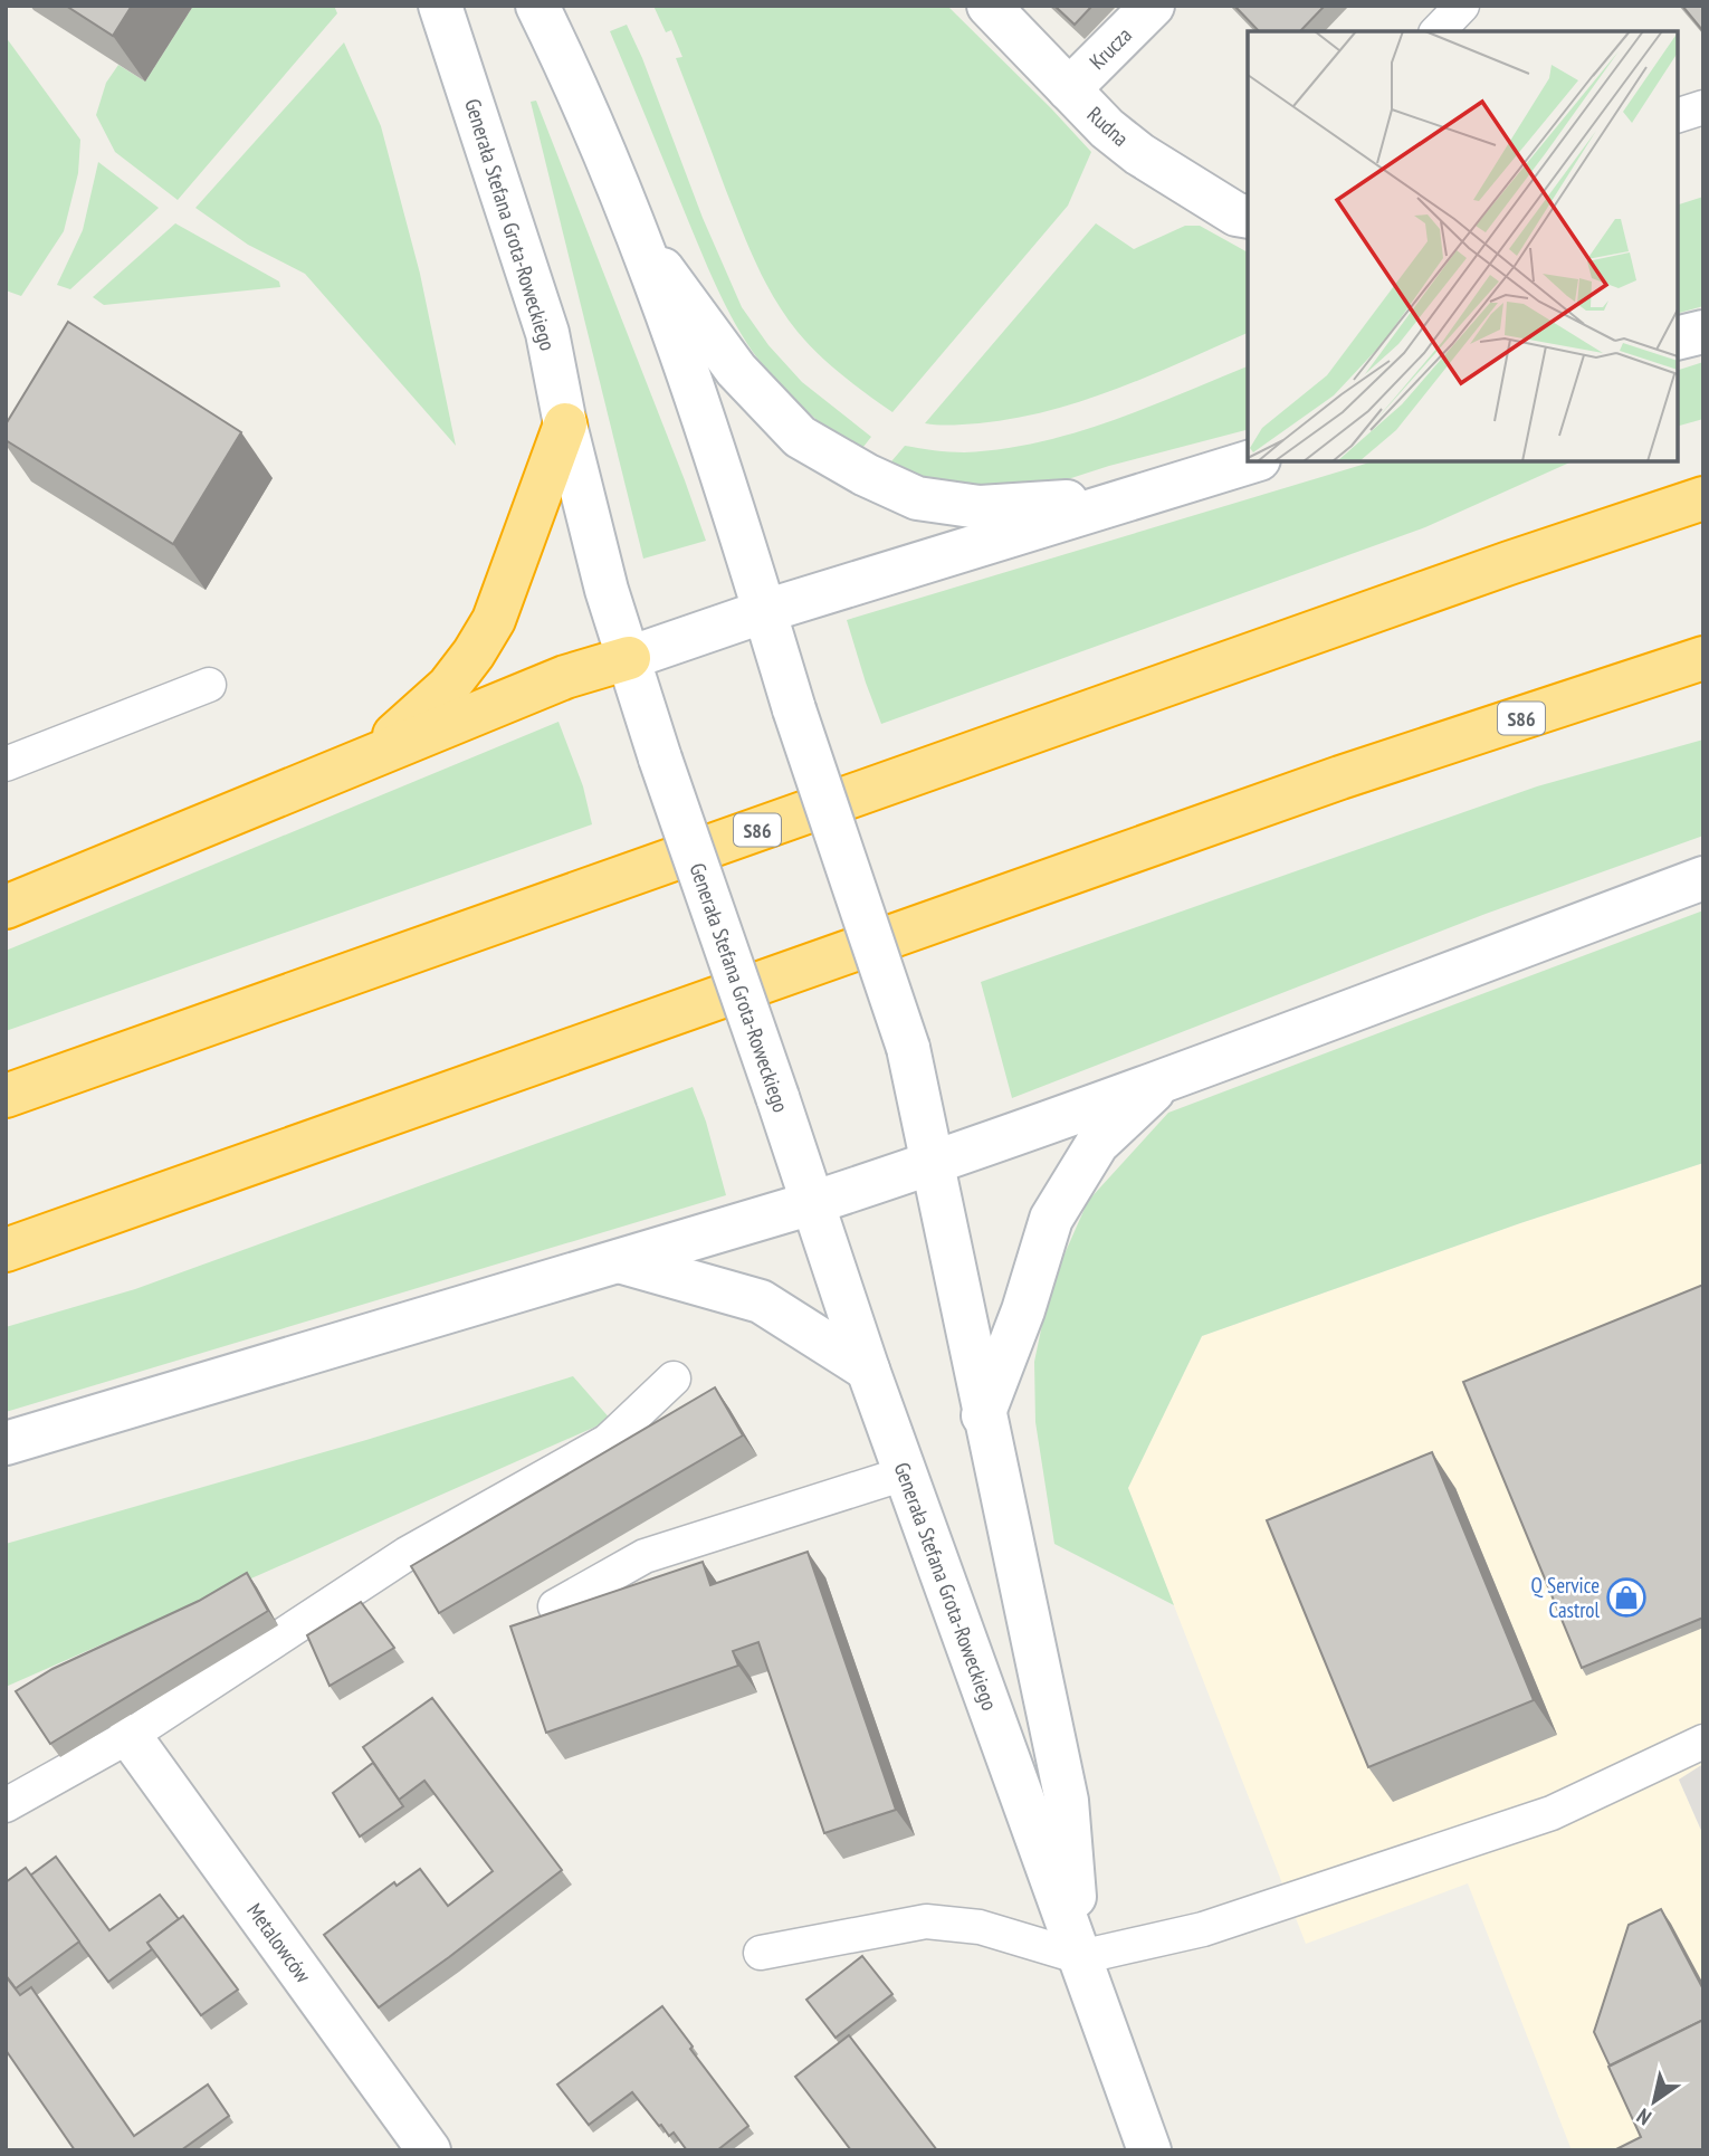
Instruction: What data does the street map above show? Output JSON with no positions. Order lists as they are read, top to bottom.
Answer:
{
  "streets": {
    "highway": ["S86"],
    "street": [
      "Krucza",
      "Rudna",
      "Generała Stefana Grota-Roweckiego",
      "Metalowców"
    ]
  },
  "crossings": [
    ["Krucza", "Rudna"]
  ],
  "places": {
    "shop": ["Q Service Castrol"]
  },
  "north": "bottom left"
}
